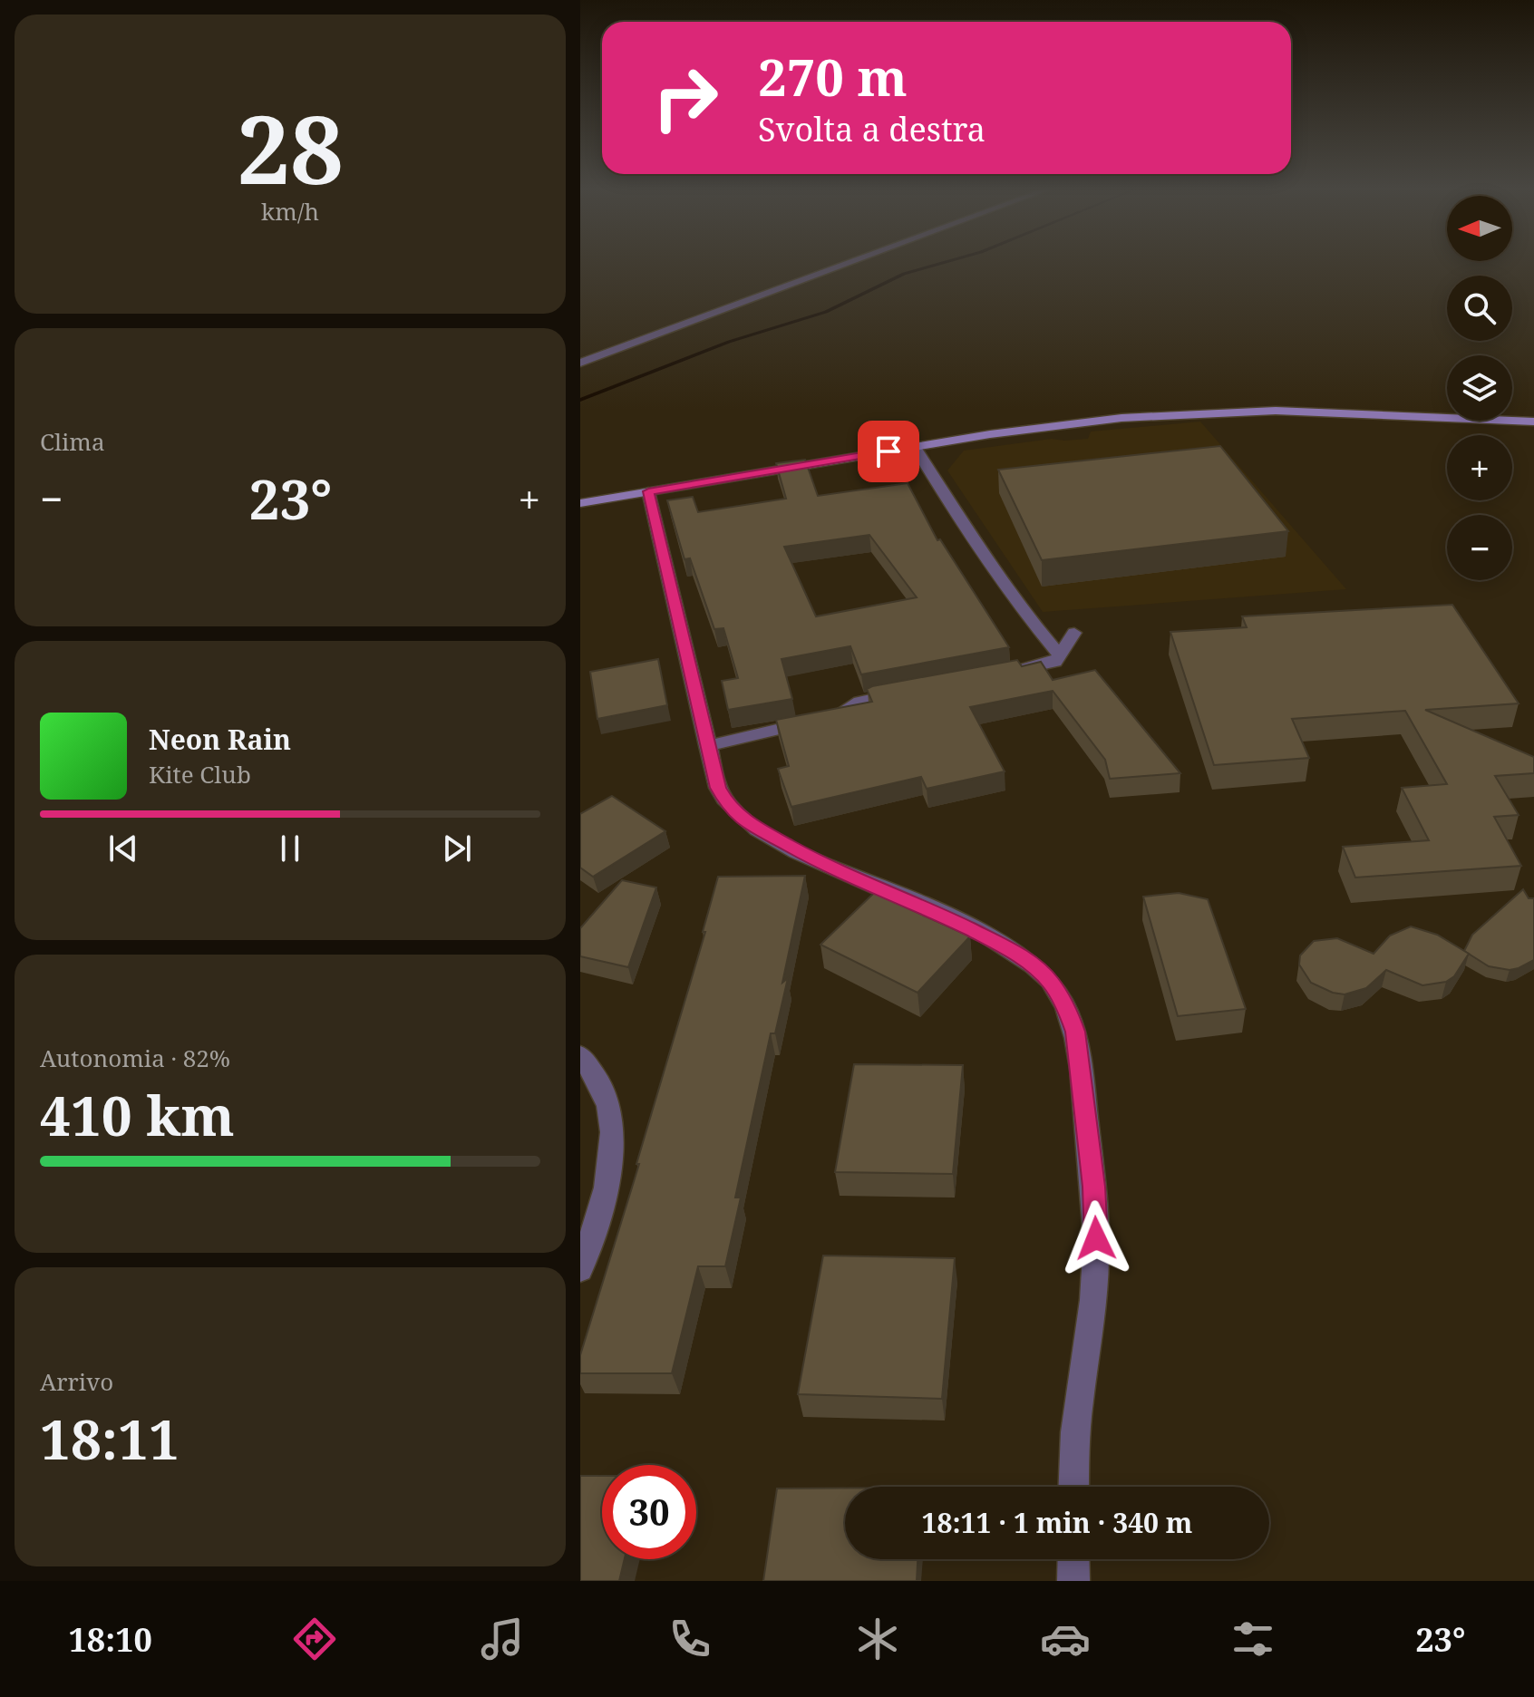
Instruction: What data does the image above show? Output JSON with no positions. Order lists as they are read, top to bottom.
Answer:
{
  "north": "left",
  "page": {
    "tile": [
      ["28", "km/h"],
      "Clima",
      ["Autonomia · 82%", "410 km"],
      ["Arrivo", "18:11"]
    ],
    "turn": ["270 m", "Svolta a destra"],
    "map_buttons": ["+", "−"],
    "heat": ["−", "23°", "+"],
    "song": ["Neon Rain", "Kite Club"],
    "limit": "30",
    "trip": "18:11 · 1 min · 340 m",
    "tabs": ["18:10", "23°"]
  }
}
